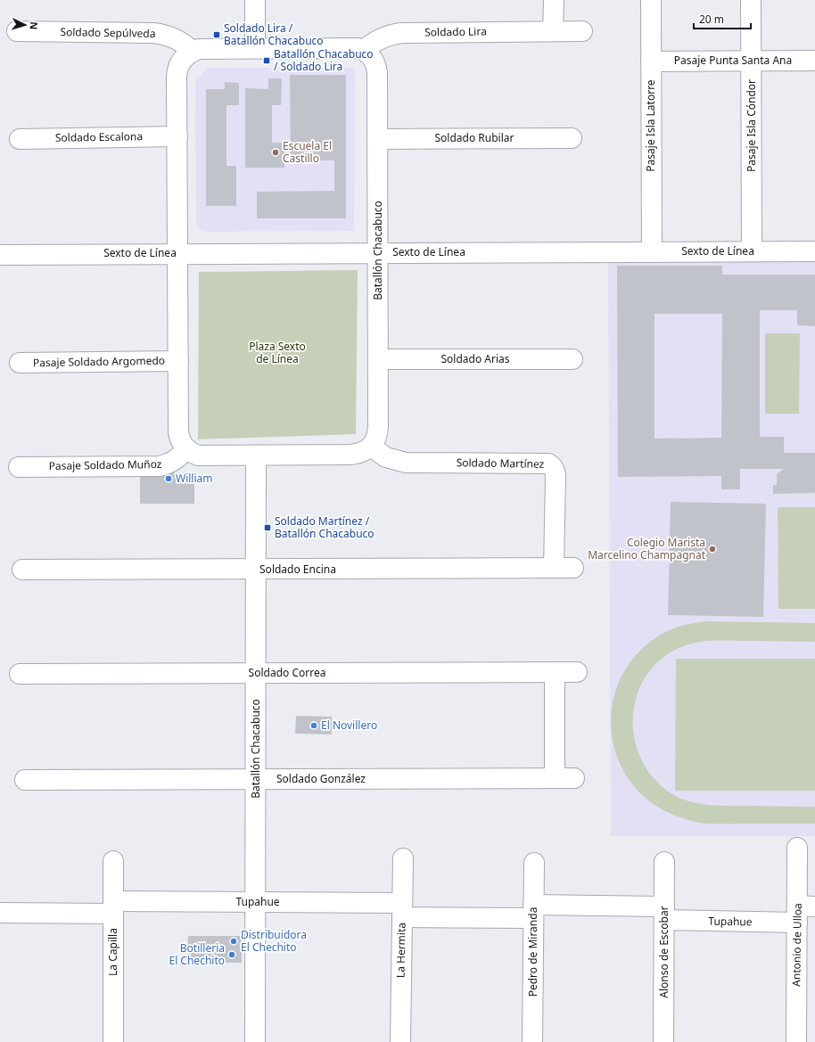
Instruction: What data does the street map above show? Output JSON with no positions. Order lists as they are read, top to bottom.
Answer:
{
  "streets": {
    "street": [
      "Soldado Lira",
      "Soldado Sepúlveda",
      "Pasaje Punta Santa Ana",
      "Pasaje Isla Latorre",
      "Pasaje Isla Cóndor",
      "Soldado Escalona",
      "Soldado Rubilar",
      "Batallón Chacabuco",
      "Sexto de Línea",
      "Soldado Arias",
      "Pasaje Soldado Argomedo",
      "Soldado Martínez",
      "Pasaje Soldado Muñoz",
      "Soldado Encina",
      "Soldado Correa",
      "Soldado González",
      "Tupahue",
      "Antonio de Ulloa",
      "La Hermita",
      "La Capilla",
      "Pedro de Miranda",
      "Alonso de Escobar"
    ]
  },
  "crossings": [
    ["Soldado Lira", "Batallón Chacabuco"],
    ["Pasaje Punta Santa Ana", "Pasaje Isla Latorre"],
    ["Pasaje Punta Santa Ana", "Pasaje Isla Cóndor"],
    ["Pasaje Isla Latorre", "Sexto de Línea"],
    ["Pasaje Isla Cóndor", "Sexto de Línea"],
    ["Soldado Rubilar", "Batallón Chacabuco"],
    ["Batallón Chacabuco", "Sexto de Línea"],
    ["Batallón Chacabuco", "Soldado Arias"],
    ["Batallón Chacabuco", "Soldado Martínez"],
    ["Batallón Chacabuco", "Soldado Encina"],
    ["Batallón Chacabuco", "Soldado Correa"],
    ["Batallón Chacabuco", "Soldado González"],
    ["Batallón Chacabuco", "Tupahue"],
    ["Soldado Martínez", "Soldado Encina"],
    ["Tupahue", "Antonio de Ulloa"],
    ["Tupahue", "La Hermita"],
    ["Tupahue", "La Capilla"],
    ["Tupahue", "Pedro de Miranda"],
    ["Tupahue", "Alonso de Escobar"]
  ],
  "parks": ["Plaza Sexto de Línea"],
  "places": {
    "transit": ["Soldado Lira / Batallón Chacabuco", "Batallón Chacabuco / Soldado Lira", "Soldado Martínez / Batallón Chacabuco"],
    "other": [
      "Escuela El Castillo",
      "William",
      "Colegio Marista Marcelino Champagnat",
      "El Novillero",
      "Distribuidora El Chechito",
      "Botilleria El Chechito"
    ]
  },
  "scale_bar": "20 m",
  "north": "right"
}
